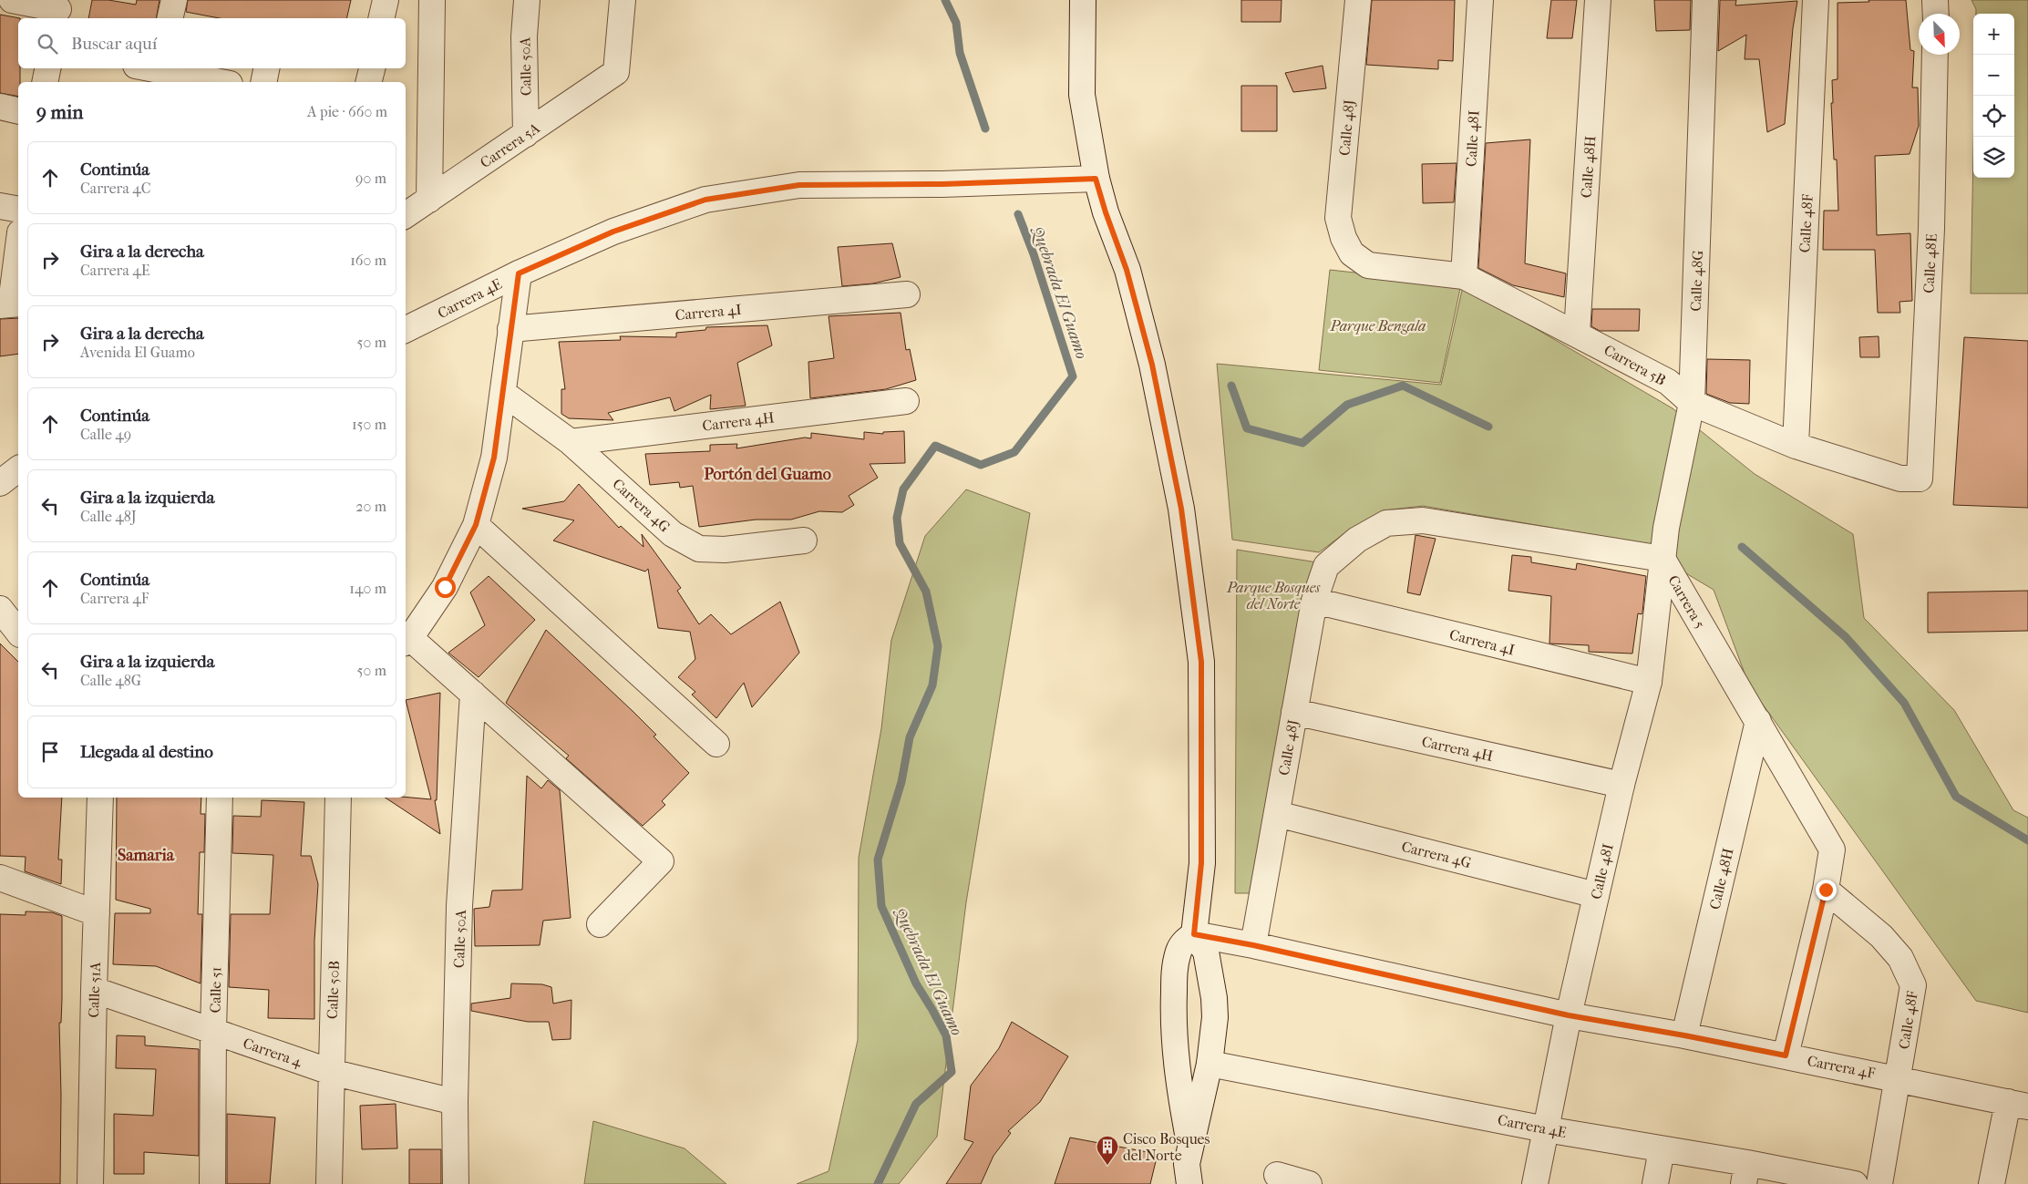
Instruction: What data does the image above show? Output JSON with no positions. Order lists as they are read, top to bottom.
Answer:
{
  "streets": {
    "street": [
      "Calle 50A",
      "Calle 48J",
      "Calle 48I",
      "Carrera 5A",
      "Calle 48H",
      "Calle 48F",
      "Calle 48E",
      "Calle 48G",
      "Carrera 4E",
      "Carrera 4I",
      "Carrera 5B",
      "Carrera 4H",
      "Carrera 4G",
      "Carrera 5",
      "Calle 51A",
      "Calle 51",
      "Calle 50B",
      "Carrera 4",
      "Carrera 4F"
    ]
  },
  "crossings": [
    ["Calle 50A", "Carrera 5A"],
    ["Calle 50A", "Carrera 4"],
    ["Calle 48J", "Carrera 4I"],
    ["Calle 48J", "Carrera 5B"],
    ["Calle 48J", "Carrera 4H"],
    ["Calle 48J", "Carrera 4G"],
    ["Calle 48J", "Carrera 5"],
    ["Calle 48J", "Carrera 4F"],
    ["Calle 48I", "Calle 48G"],
    ["Calle 48I", "Carrera 4E"],
    ["Calle 48I", "Carrera 4I"],
    ["Calle 48I", "Carrera 5B"],
    ["Calle 48I", "Carrera 4H"],
    ["Calle 48I", "Carrera 4G"],
    ["Calle 48I", "Carrera 5"],
    ["Calle 48I", "Carrera 4F"],
    ["Calle 48H", "Carrera 5B"],
    ["Calle 48H", "Carrera 5"],
    ["Calle 48H", "Carrera 4F"],
    ["Calle 48F", "Carrera 5B"],
    ["Calle 48F", "Carrera 5"],
    ["Calle 48F", "Carrera 4F"],
    ["Calle 48E", "Carrera 5B"],
    ["Calle 48G", "Carrera 5B"],
    ["Calle 48G", "Carrera 5"],
    ["Carrera 4H", "Carrera 4G"],
    ["Calle 51A", "Carrera 4"],
    ["Calle 51", "Carrera 4"],
    ["Calle 50B", "Carrera 4"]
  ],
  "districts": ["Portón del Guamo", "Samaria"],
  "water": ["Quebrada El Guamo"],
  "parks": ["Parque Bengala", "Parque Bosques del Norte"],
  "places": {
    "building": ["Cisco Bosques del Norte"]
  },
  "north": "bottom right",
  "page": {
    "map_buttons": ["+", "−"],
    "search": "Buscar aquí",
    "heading": ["9 min", "A pie · 660 m"],
    "list": [
      ["Continúa", "Carrera 4C", "90 m"],
      ["Gira a la derecha", "Carrera 4E", "160 m"],
      ["Gira a la derecha", "Avenida El Guamo", "50 m"],
      ["Continúa", "Calle 49", "150 m"],
      ["Gira a la izquierda", "Calle 48J", "20 m"],
      ["Continúa", "Carrera 4F", "140 m"],
      ["Gira a la izquierda", "Calle 48G", "50 m"],
      "Llegada al destino"
    ]
  }
}
